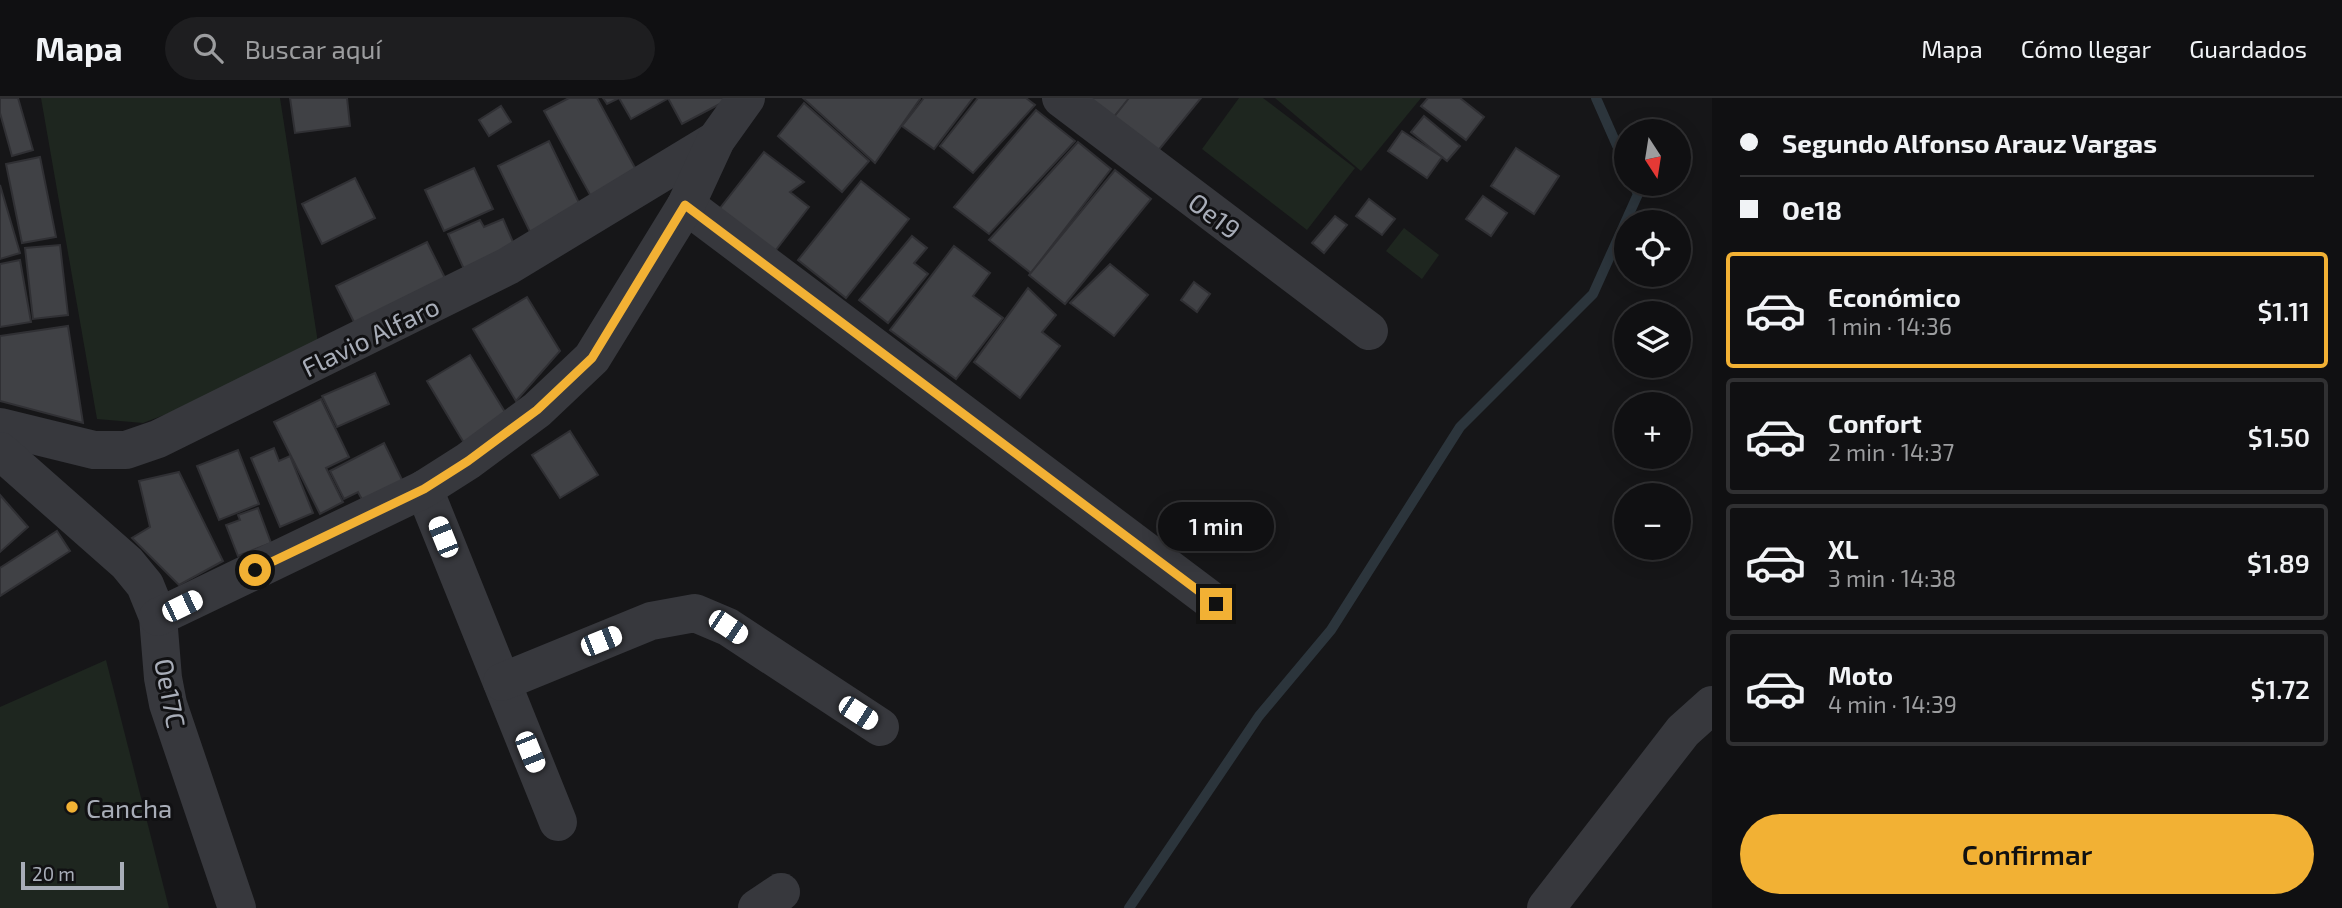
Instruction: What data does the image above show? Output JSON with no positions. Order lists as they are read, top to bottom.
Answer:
{
  "streets": {
    "street": ["Oe19", "Flavio Alfaro", "Oe17C"]
  },
  "places": ["Cancha"],
  "scale_bar": "20 m",
  "north": "bottom",
  "page": {
    "header": "Mapa",
    "search": "Buscar aquí",
    "nav": ["Mapa", "Cómo llegar", "Guardados"],
    "banner": ["Segundo Alfonso Arauz Vargas", "Oe18"],
    "map_buttons": ["+", "−"],
    "list": [
      {
        "name": "Económico",
        "note": "1 min · 14:36",
        "value": "$1.11"
      },
      {
        "name": "Confort",
        "note": "2 min · 14:37",
        "value": "$1.50"
      },
      {
        "name": "XL",
        "note": "3 min · 14:38",
        "value": "$1.89"
      },
      {
        "name": "Moto",
        "note": "4 min · 14:39",
        "value": "$1.72"
      }
    ],
    "bubble": "1 min",
    "buttons": "Confirmar",
    "scale": "20 m"
  }
}
